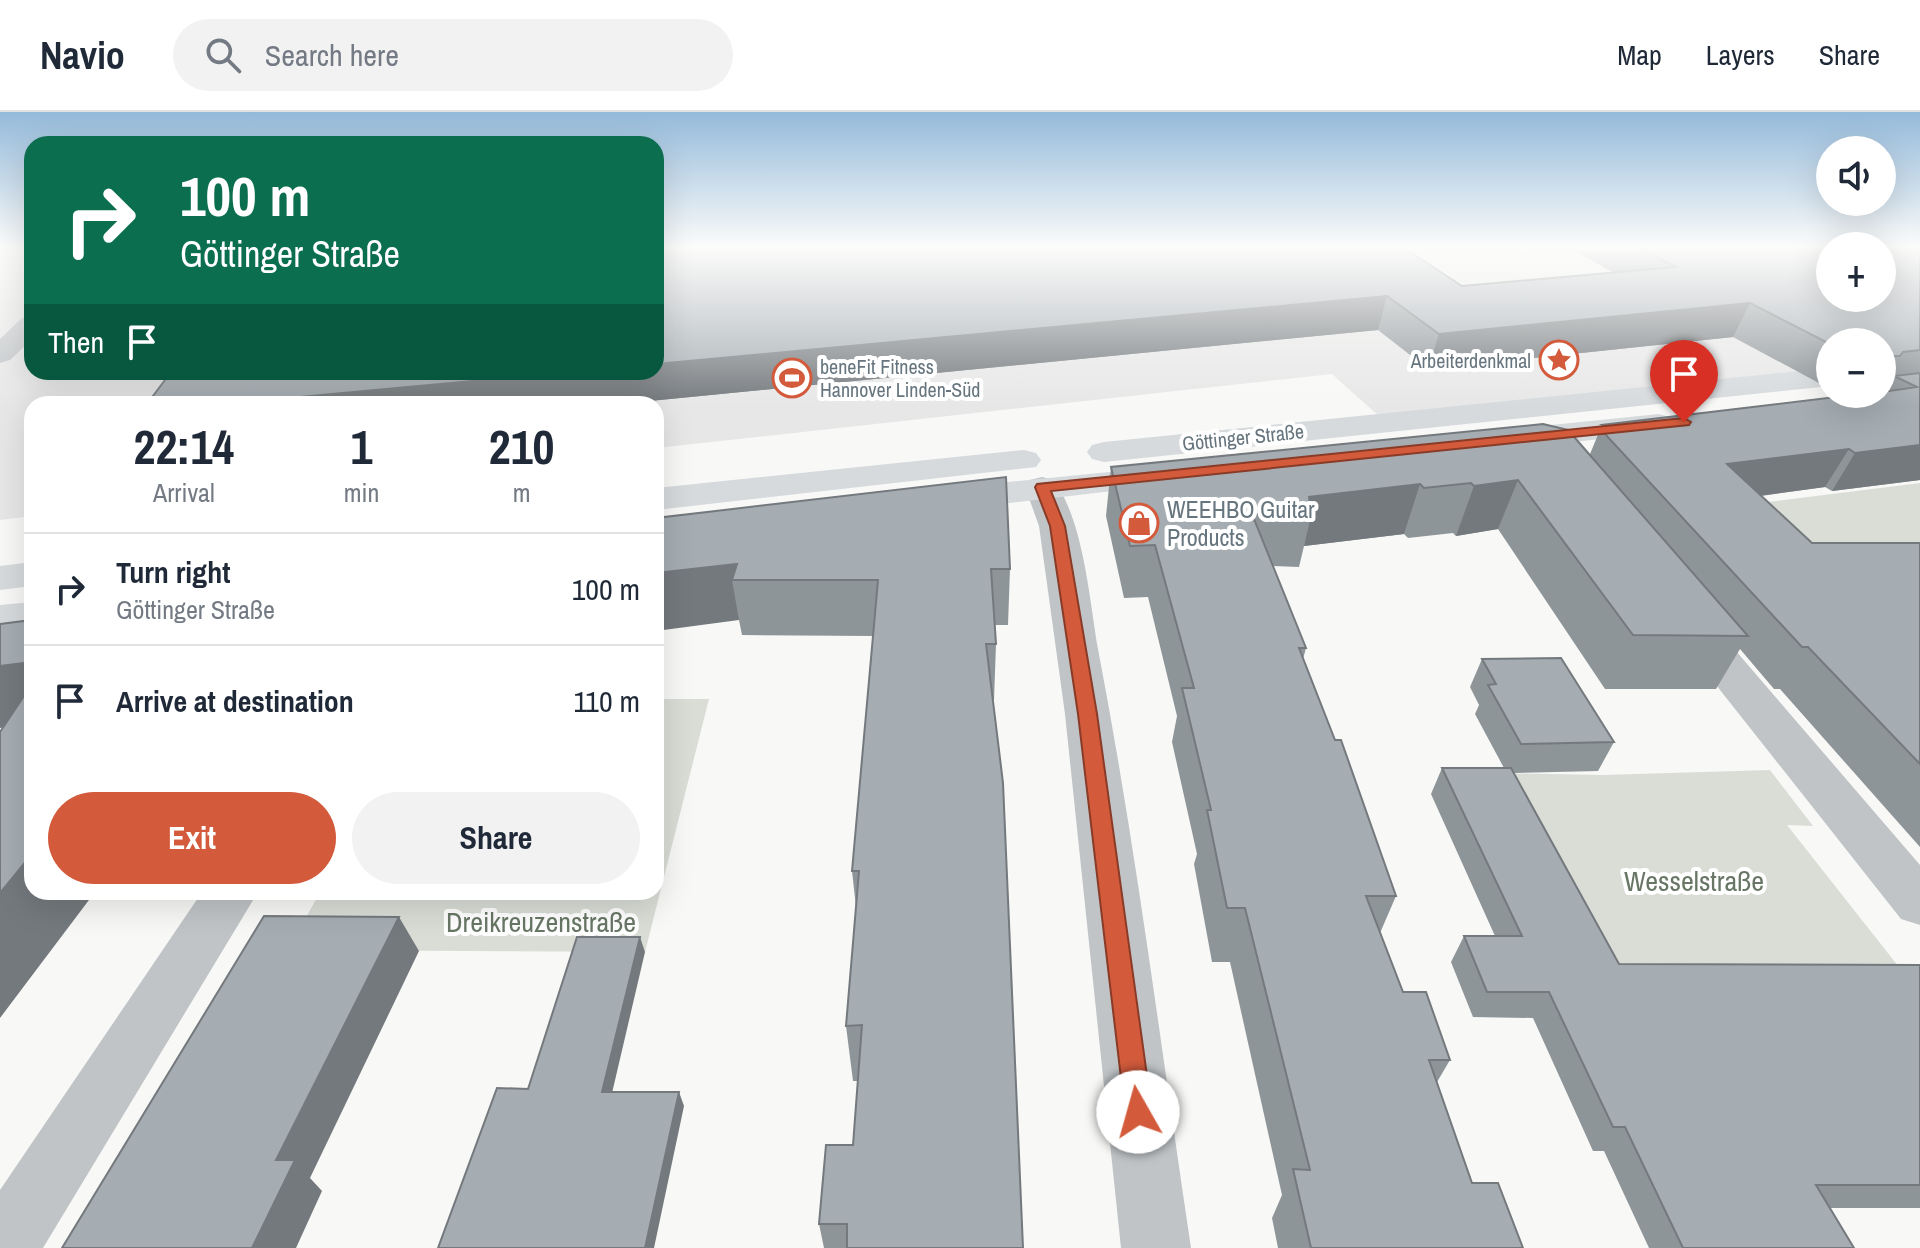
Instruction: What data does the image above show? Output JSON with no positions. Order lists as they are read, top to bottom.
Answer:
{
  "streets": {
    "main road": ["Göttinger Straße"]
  },
  "parks": ["Wesselstraße", "Dreikreuzenstraße"],
  "places": {
    "place": ["Arbeiterdenkmal"],
    "sports": ["beneFit Fitness Hannover Linden-Süd"],
    "shop": ["WEEHBO Guitar Products"]
  },
  "page": {
    "header": "Navio",
    "search": "Search here",
    "nav": ["Map", "Layers", "Share"],
    "map_buttons": ["+", "−"],
    "turn": ["100 m", "Göttinger Straße"],
    "then": "Then",
    "eta": [
      "22:14",
      "Arrival",
      "1",
      "min",
      "210",
      "m"
    ],
    "list": [
      {
        "name": "Turn right",
        "note": "Göttinger Straße",
        "value": "100 m"
      },
      {
        "name": "Arrive at destination",
        "value": "110 m"
      }
    ],
    "buttons": ["Exit", "Share"]
  }
}
